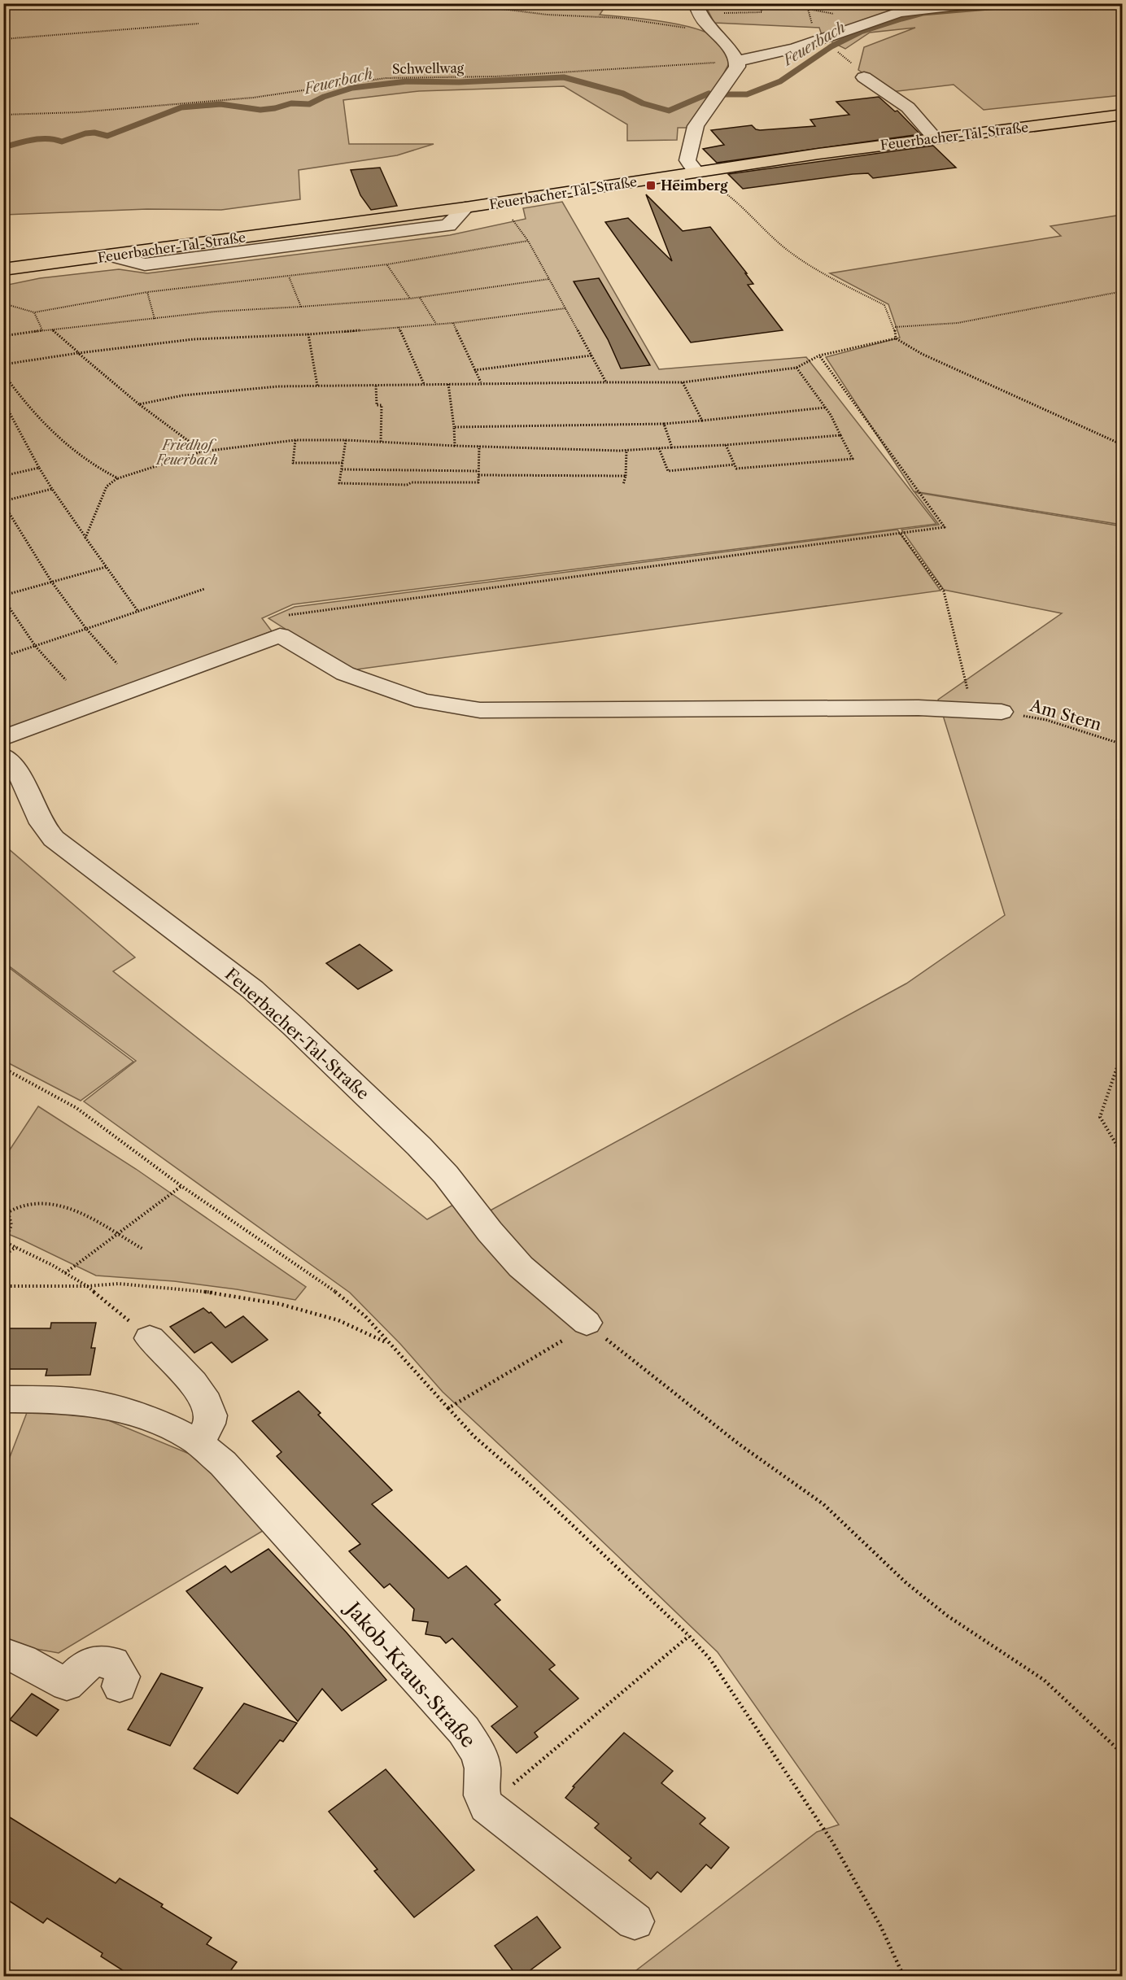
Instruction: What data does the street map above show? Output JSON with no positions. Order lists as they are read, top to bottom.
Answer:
{
  "streets": {
    "main road": ["Feuerbacher-Tal-Straße"],
    "street": ["Jakob-Kraus-Straße"],
    "path": ["Schwellwag", "Am Stern"]
  },
  "water": ["Feuerbach"],
  "parks": ["Friedhof Feuerbach"],
  "places": {
    "transit": ["Heimberg"]
  }
}
